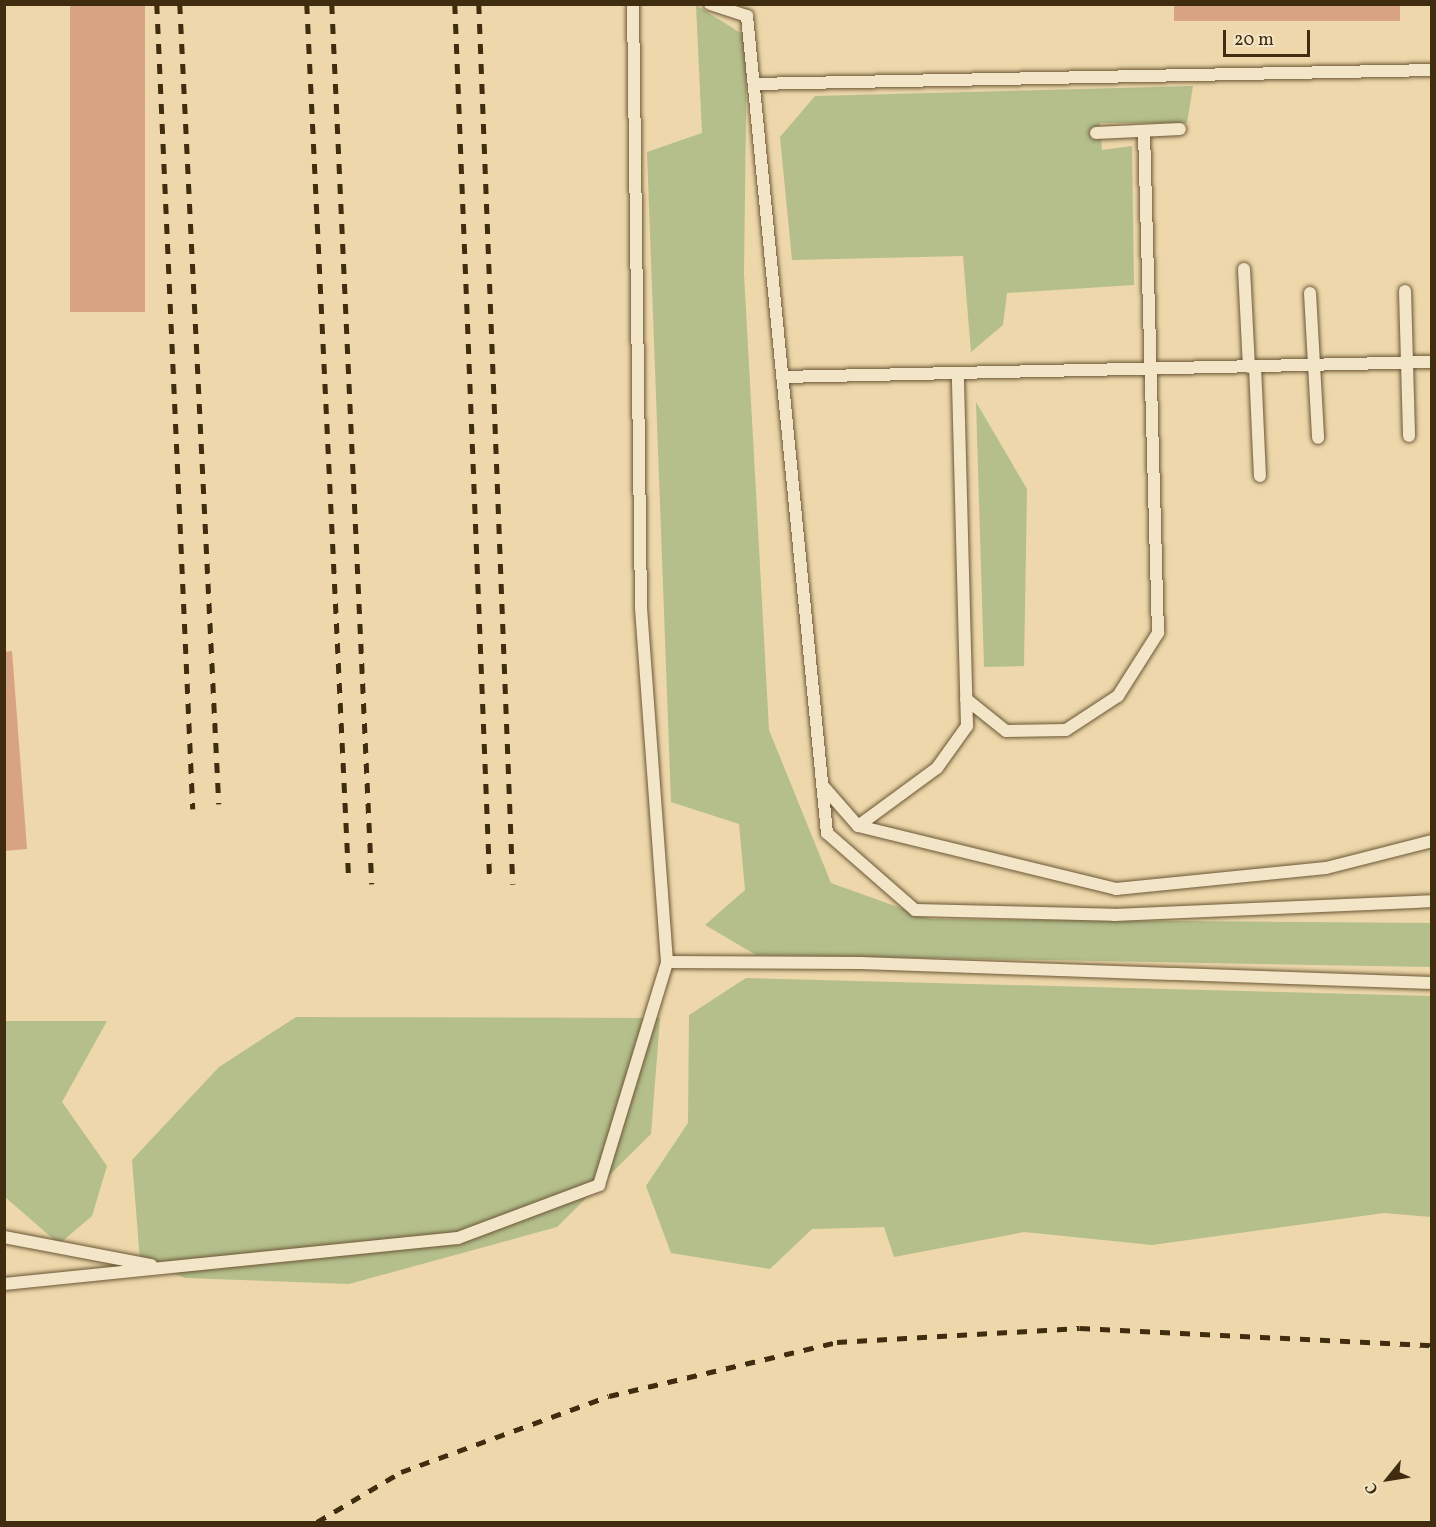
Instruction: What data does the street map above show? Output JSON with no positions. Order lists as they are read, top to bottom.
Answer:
{
  "scale_bar": "20 m",
  "north": "bottom left"
}
